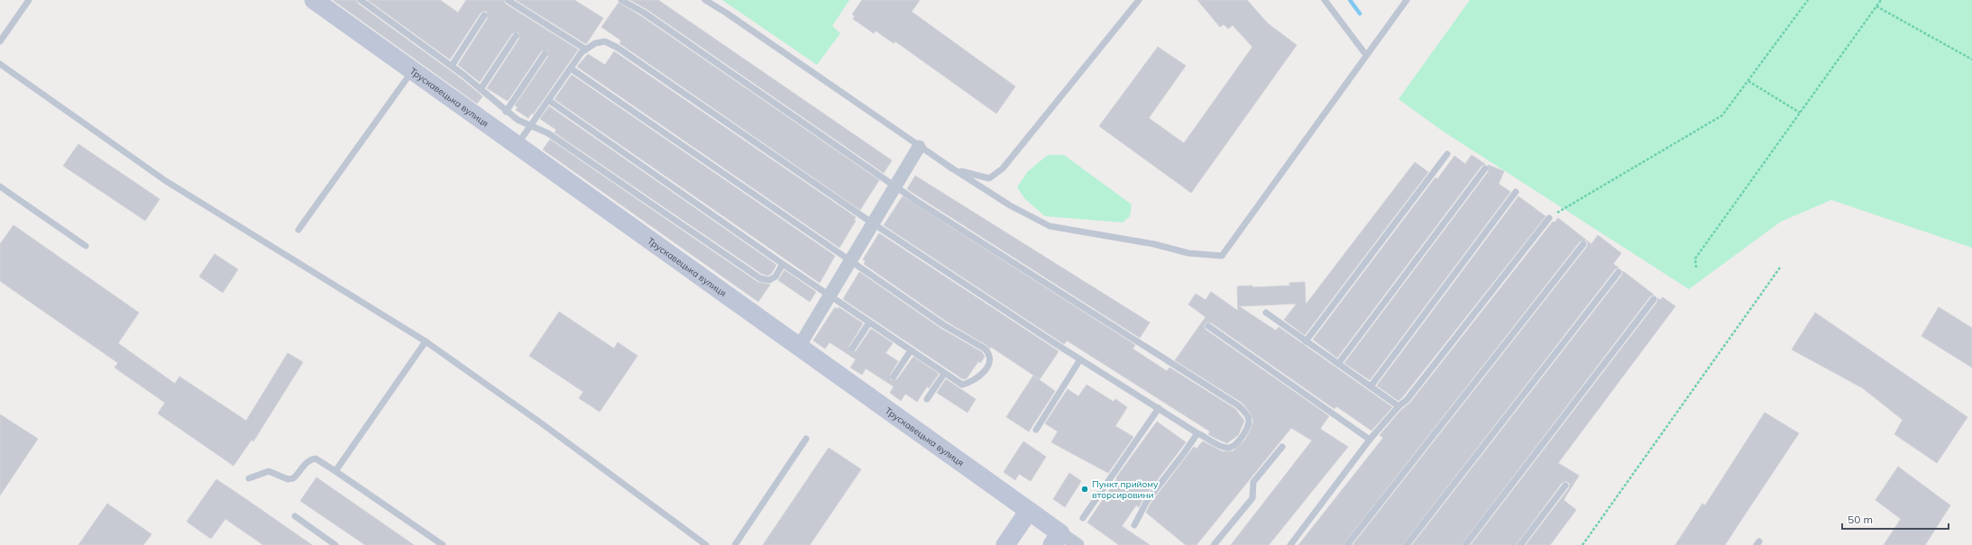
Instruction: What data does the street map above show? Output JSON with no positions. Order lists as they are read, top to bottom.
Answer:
{
  "streets": {
    "street": ["Трускавецька вулиця"]
  },
  "places": ["Пункт прийому вторсировини"],
  "scale_bar": "50 m"
}
